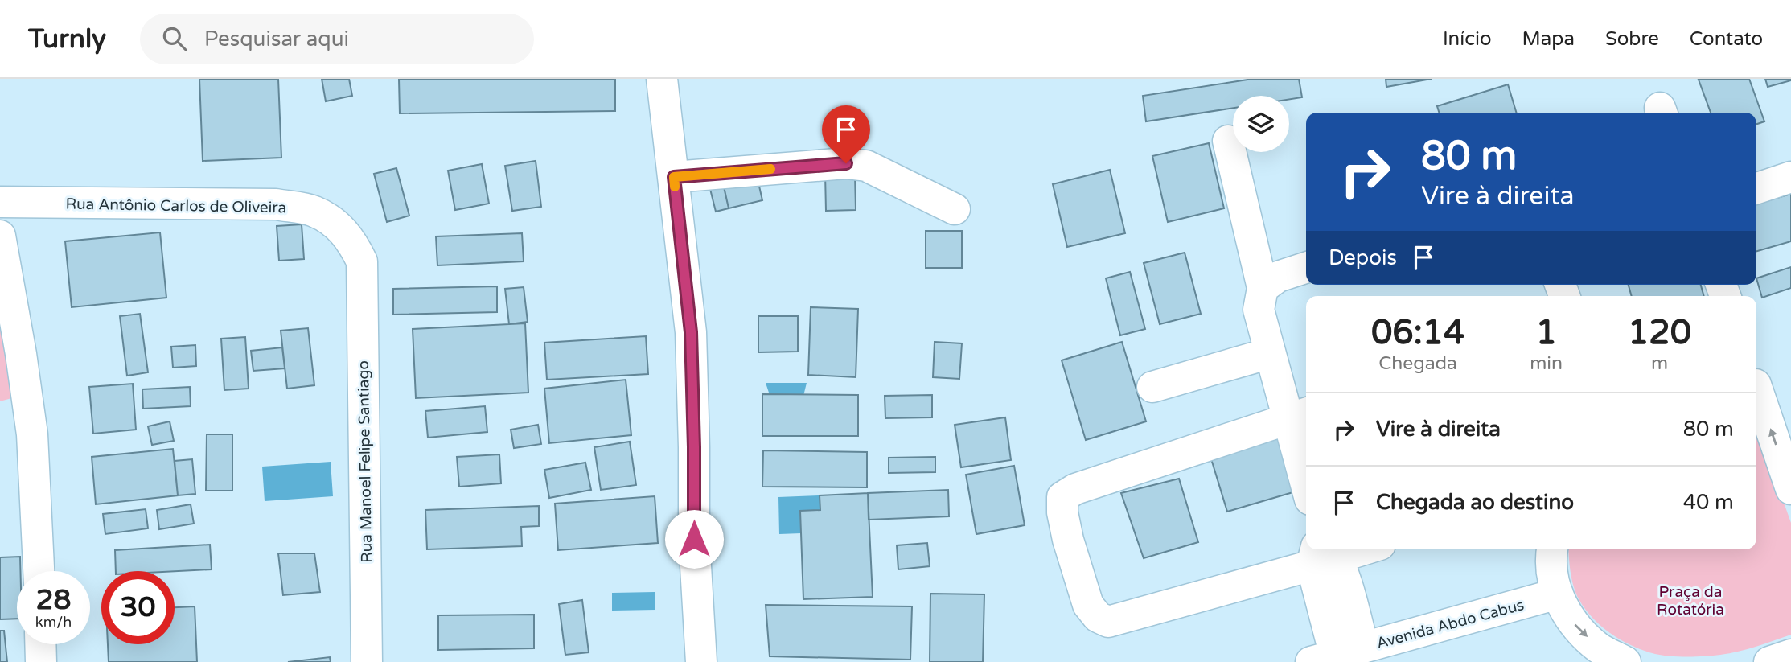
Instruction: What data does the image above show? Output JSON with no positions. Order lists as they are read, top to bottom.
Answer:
{
  "streets": {
    "street": ["Rua Antônio Carlos de Oliveira", "Rua Manoel Felipe Santiago", "Avenida Abdo Cabus"]
  },
  "crossings": [
    ["Rua Antônio Carlos de Oliveira", "Rua Manoel Felipe Santiago"]
  ],
  "parks": ["Praça da Rotatória"],
  "page": {
    "header": "Turnly",
    "search": "Pesquisar aqui",
    "nav": [
      "Início",
      "Mapa",
      "Sobre",
      "Contato"
    ],
    "turn": ["80 m", "Vire à direita"],
    "then": "Depois",
    "eta": [
      "06:14",
      "Chegada",
      "1",
      "min",
      "120",
      "m"
    ],
    "list": [
      {
        "name": "Vire à direita",
        "value": "80 m"
      },
      {
        "name": "Chegada ao destino",
        "value": "40 m"
      }
    ],
    "speed": "28 km/h",
    "limit": "30"
  }
}
